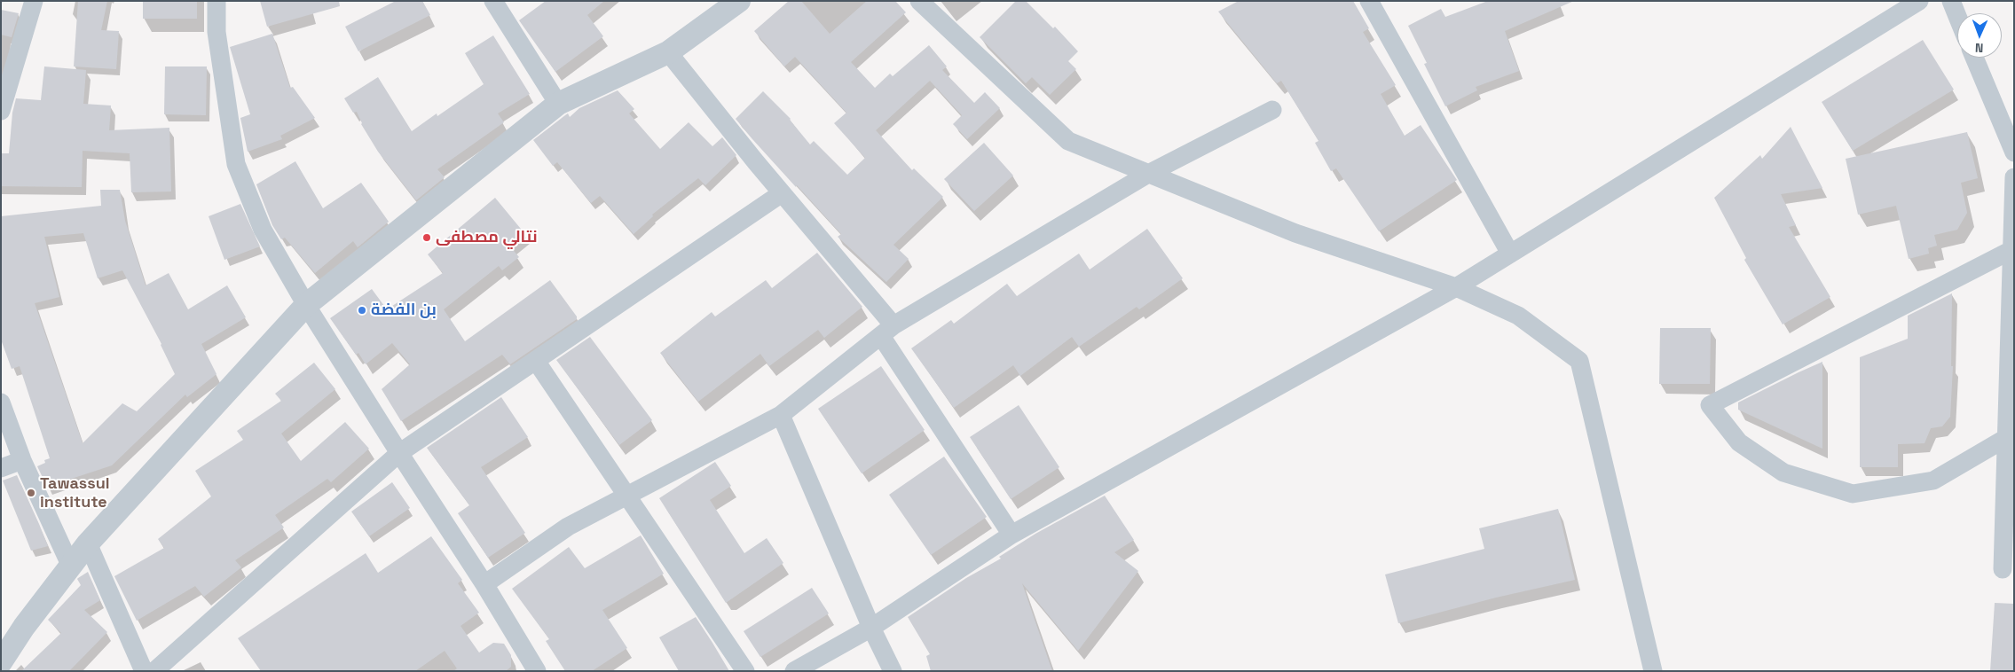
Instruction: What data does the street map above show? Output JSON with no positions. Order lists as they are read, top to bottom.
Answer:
{
  "places": ["نتالي مصطفى", "بن الفضة", "Tawassul institute"],
  "north": "bottom"
}
